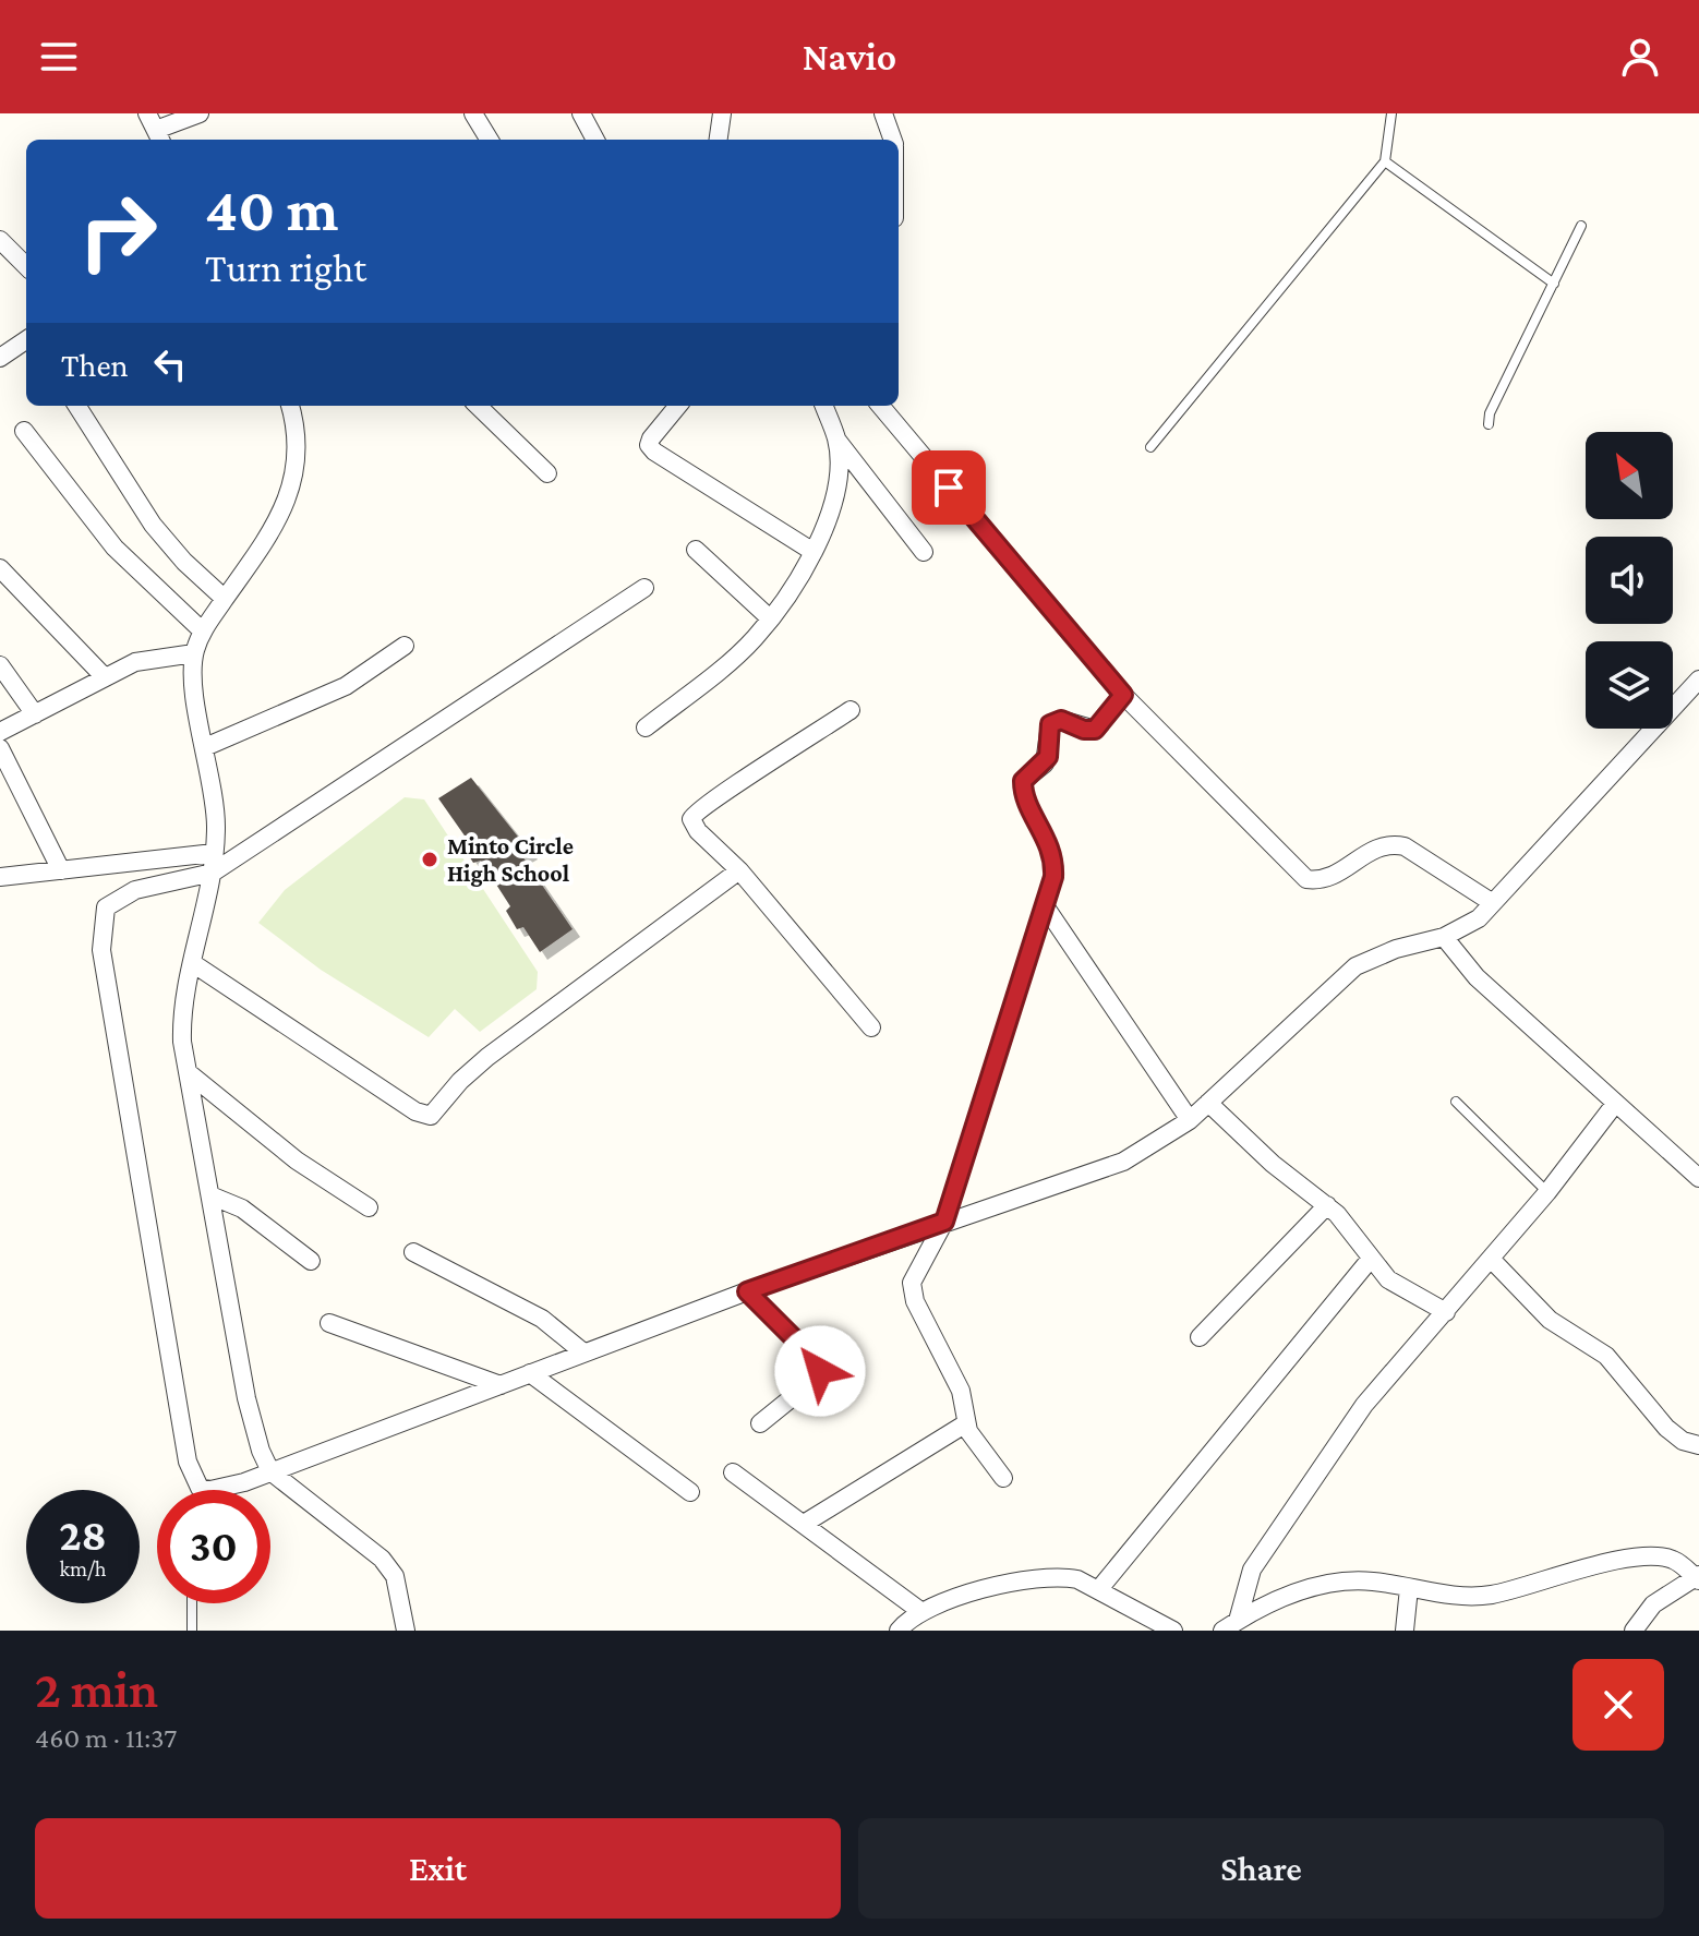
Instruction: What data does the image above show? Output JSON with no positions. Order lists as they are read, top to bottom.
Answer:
{
  "places": ["Minto Circle High School"],
  "north": "top left",
  "page": {
    "header": "Navio",
    "turn": ["40 m", "Turn right"],
    "then": "Then",
    "speed": "28 km/h",
    "limit": "30",
    "heading": ["2 min", "460 m · 11:37"],
    "buttons": ["Exit", "Share"]
  }
}
